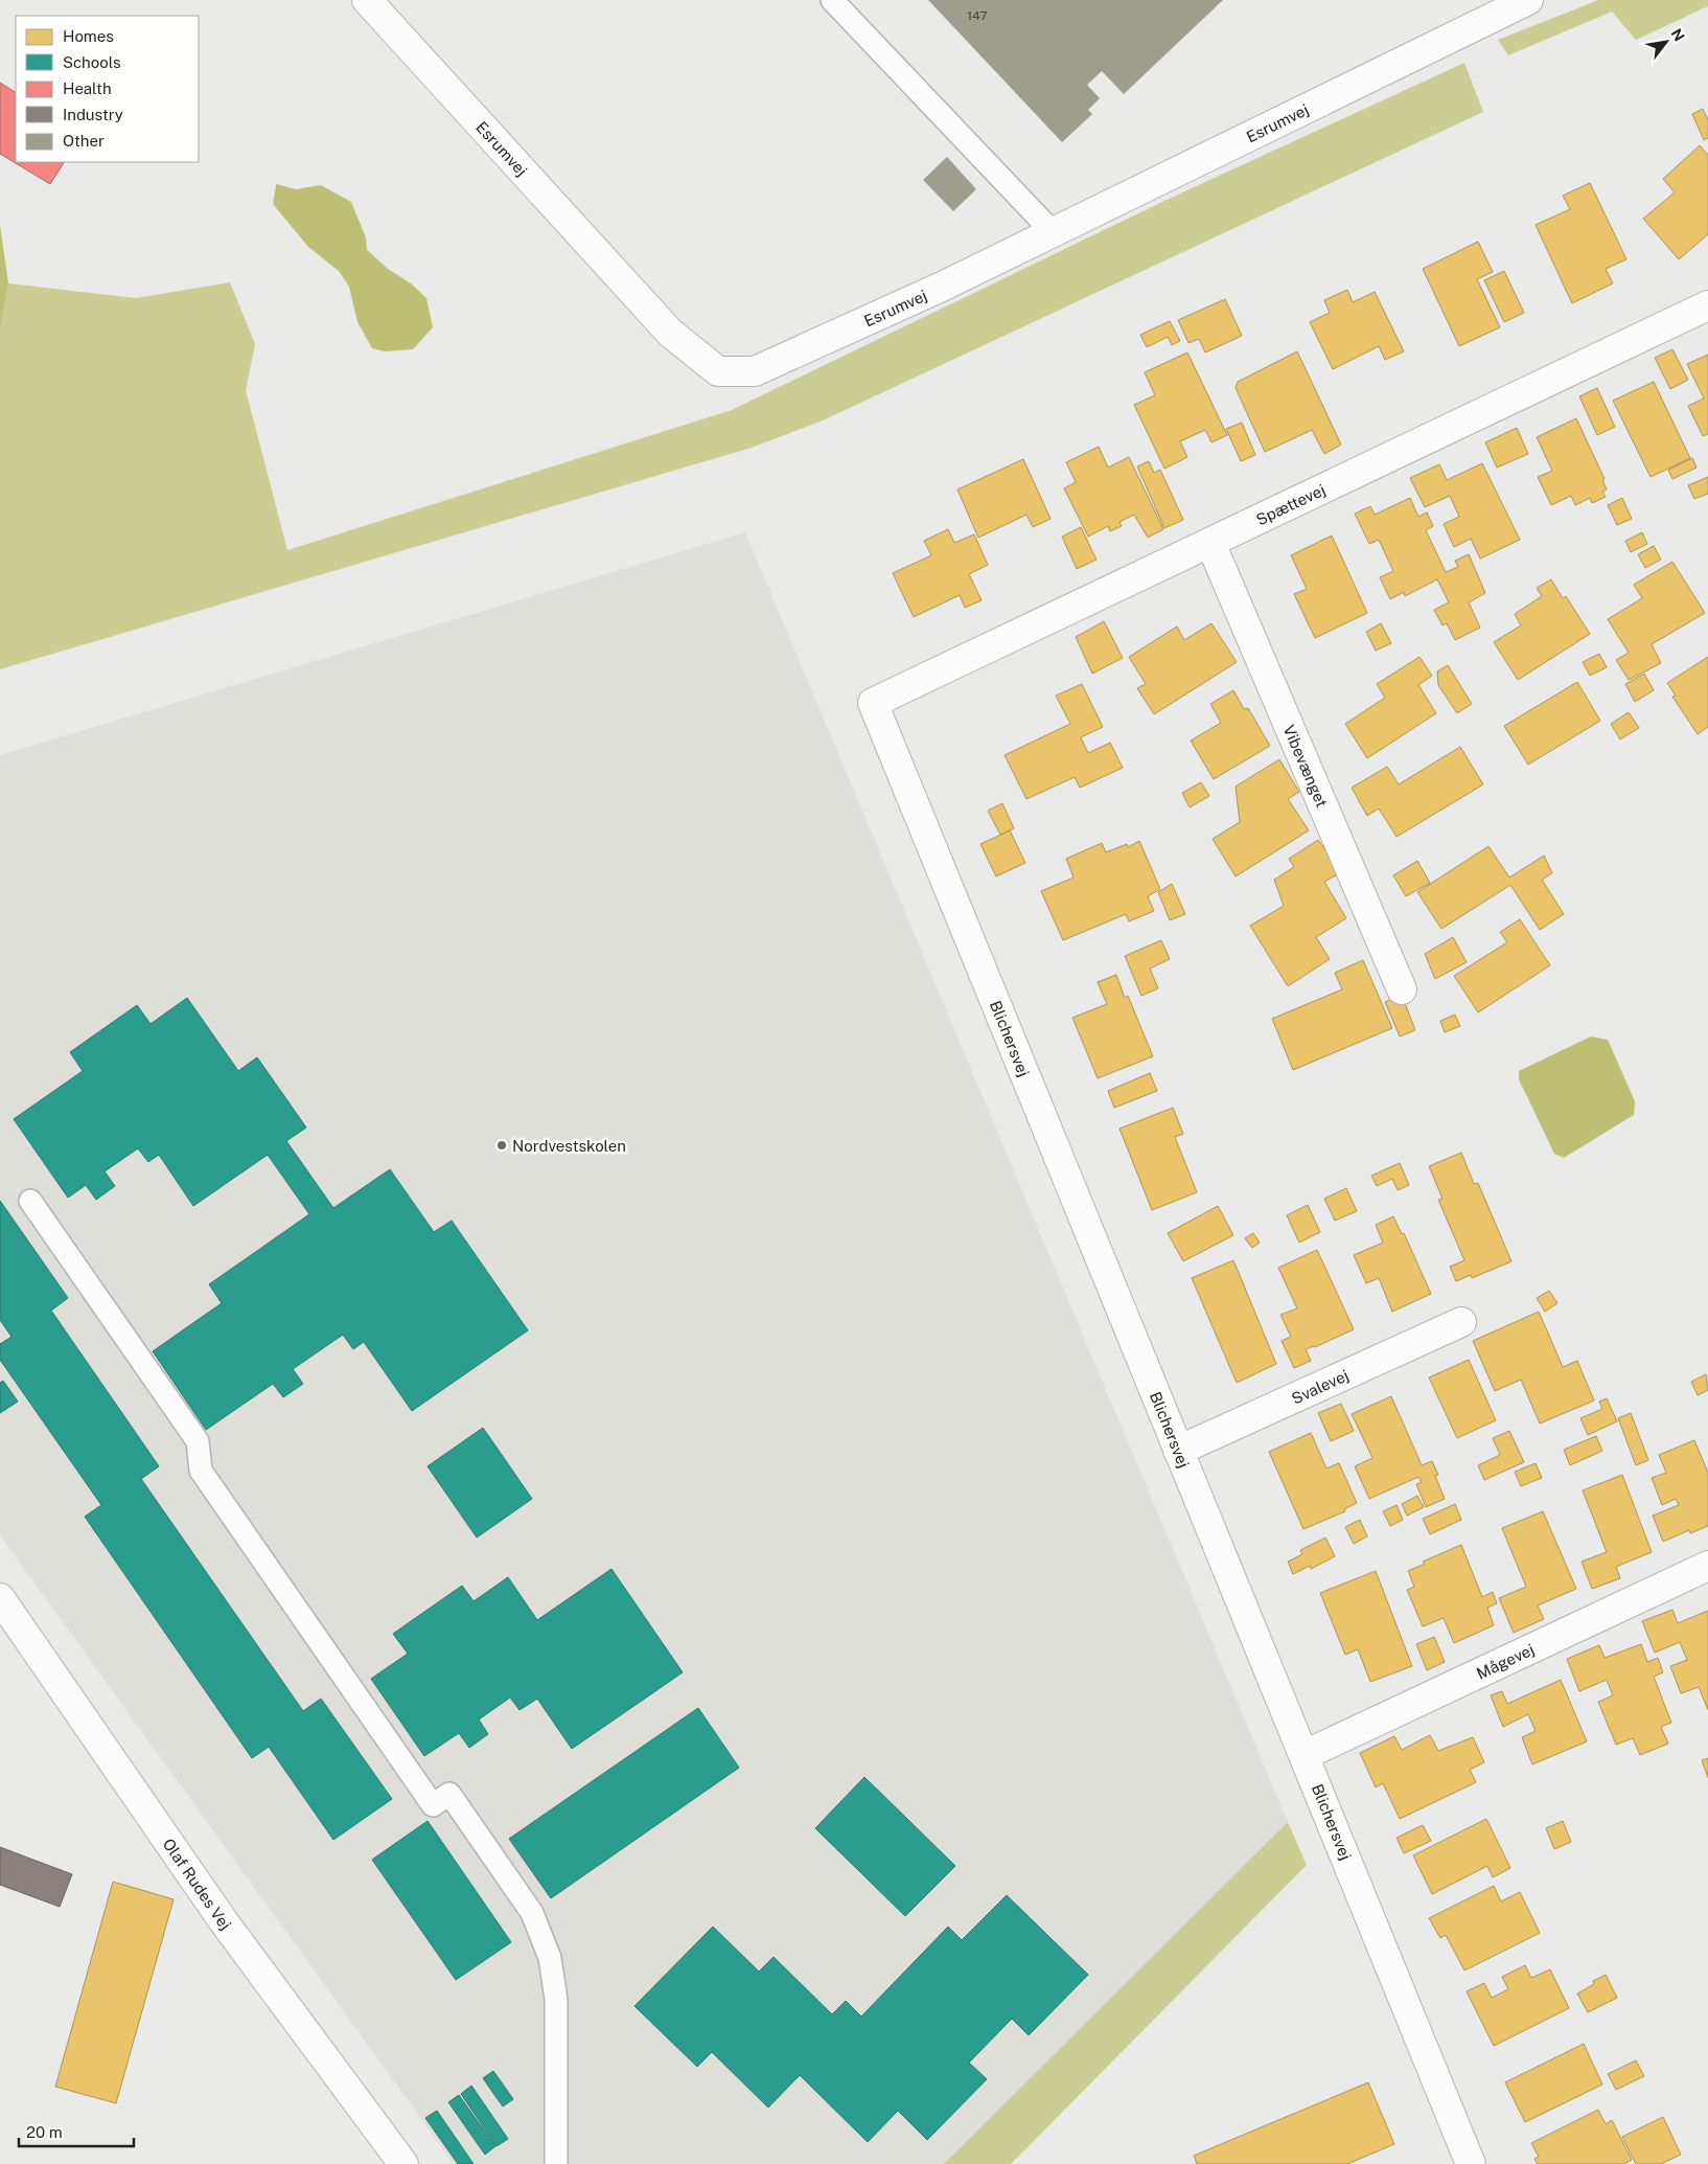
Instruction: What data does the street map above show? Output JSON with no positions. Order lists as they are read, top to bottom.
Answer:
{
  "streets": {
    "street": [
      "Esrumvej",
      "Spættevej",
      "Vibevænget",
      "Blichersvej",
      "Svalevej",
      "Mågevej",
      "Olaf Rudes Vej"
    ]
  },
  "crossings": [
    ["Spættevej", "Vibevænget"],
    ["Spættevej", "Blichersvej"],
    ["Blichersvej", "Svalevej"],
    ["Blichersvej", "Mågevej"]
  ],
  "places": ["Nordvestskolen"],
  "house_numbers": ["147"],
  "legend": [
    "Homes",
    "Schools",
    "Health",
    "Industry",
    "Other"
  ],
  "scale_bar": "20 m",
  "north": "top right"
}
